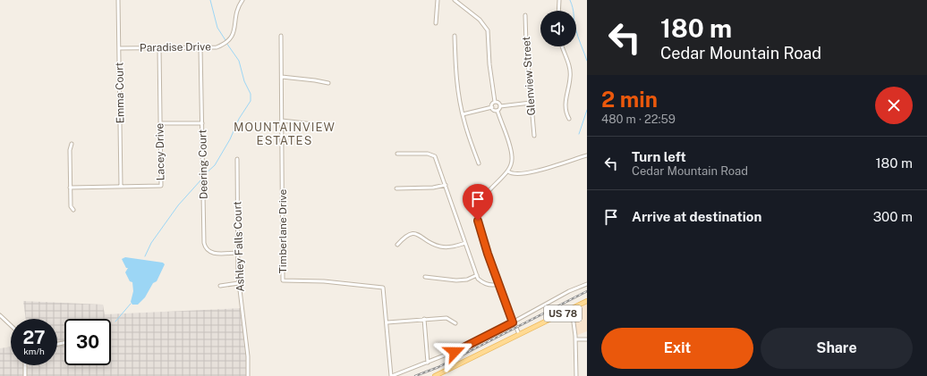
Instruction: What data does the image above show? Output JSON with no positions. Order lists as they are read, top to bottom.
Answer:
{
  "streets": {
    "main road": ["US 78"],
    "street": [
      "Paradise Drive",
      "Glenview Street",
      "Emma Court",
      "Lacey Drive",
      "Deering Court",
      "Timberlane Drive",
      "Ashley Falls Court"
    ]
  },
  "crossings": [
    ["Paradise Drive", "Emma Court"],
    ["Paradise Drive", "Lacey Drive"],
    ["Paradise Drive", "Deering Court"],
    ["Emma Court", "Lacey Drive"],
    ["Deering Court", "Ashley Falls Court"]
  ],
  "districts": ["MOUNTAINVIEW ESTATES"],
  "page": {
    "turn": ["180 m", "Cedar Mountain Road"],
    "heading": ["2 min", "480 m · 22:59"],
    "list": [
      {
        "name": "Turn left",
        "note": "Cedar Mountain Road",
        "value": "180 m"
      },
      {
        "name": "Arrive at destination",
        "value": "300 m"
      }
    ],
    "speed": "27 km/h",
    "limit": "30",
    "buttons": ["Exit", "Share"]
  }
}
